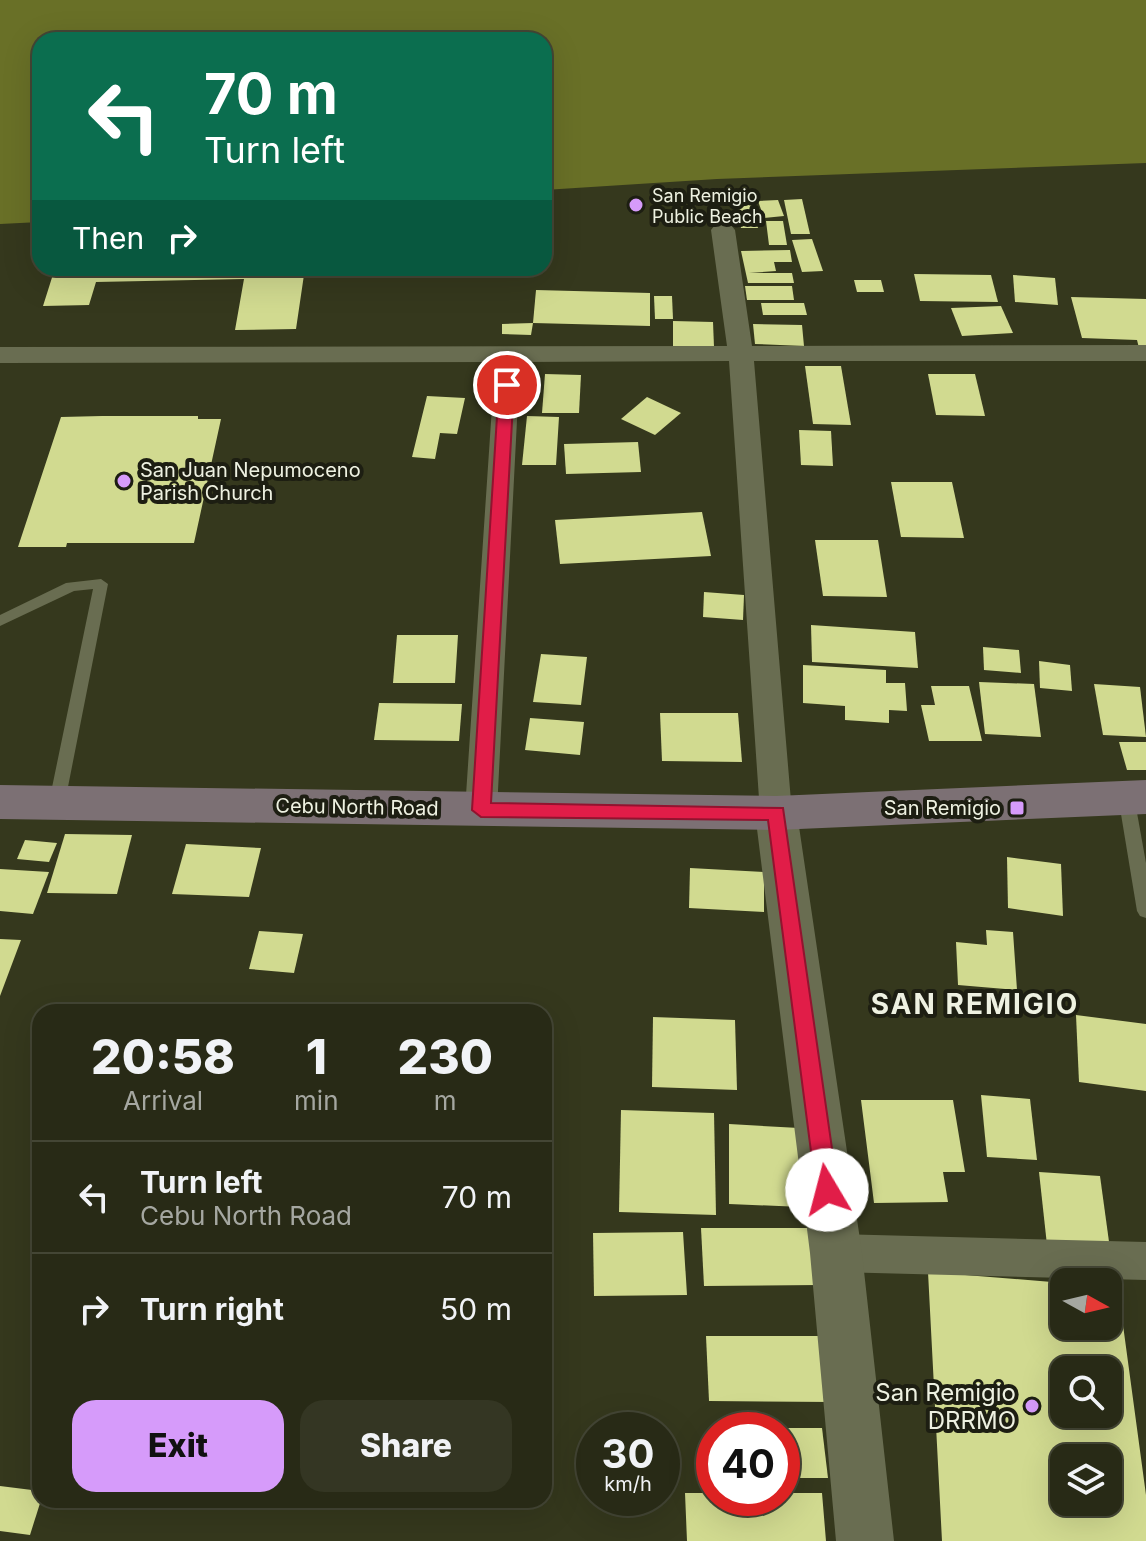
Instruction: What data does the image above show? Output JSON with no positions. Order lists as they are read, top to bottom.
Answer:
{
  "streets": {
    "main road": ["Cebu North Road"]
  },
  "districts": ["SAN REMIGIO"],
  "places": {
    "other": ["San Remigio Public Beach", "San Juan Nepumoceno Parish Church", "San Remigio DRRMO"],
    "transit": ["San Remigio"]
  },
  "north": "right",
  "page": {
    "turn": ["70 m", "Turn left"],
    "then": "Then",
    "eta": [
      "20:58",
      "Arrival",
      "1",
      "min",
      "230",
      "m"
    ],
    "list": [
      {
        "name": "Turn left",
        "note": "Cebu North Road",
        "value": "70 m"
      },
      {
        "name": "Turn right",
        "value": "50 m"
      }
    ],
    "buttons": ["Exit", "Share"],
    "speed": "30 km/h",
    "limit": "40"
  }
}
